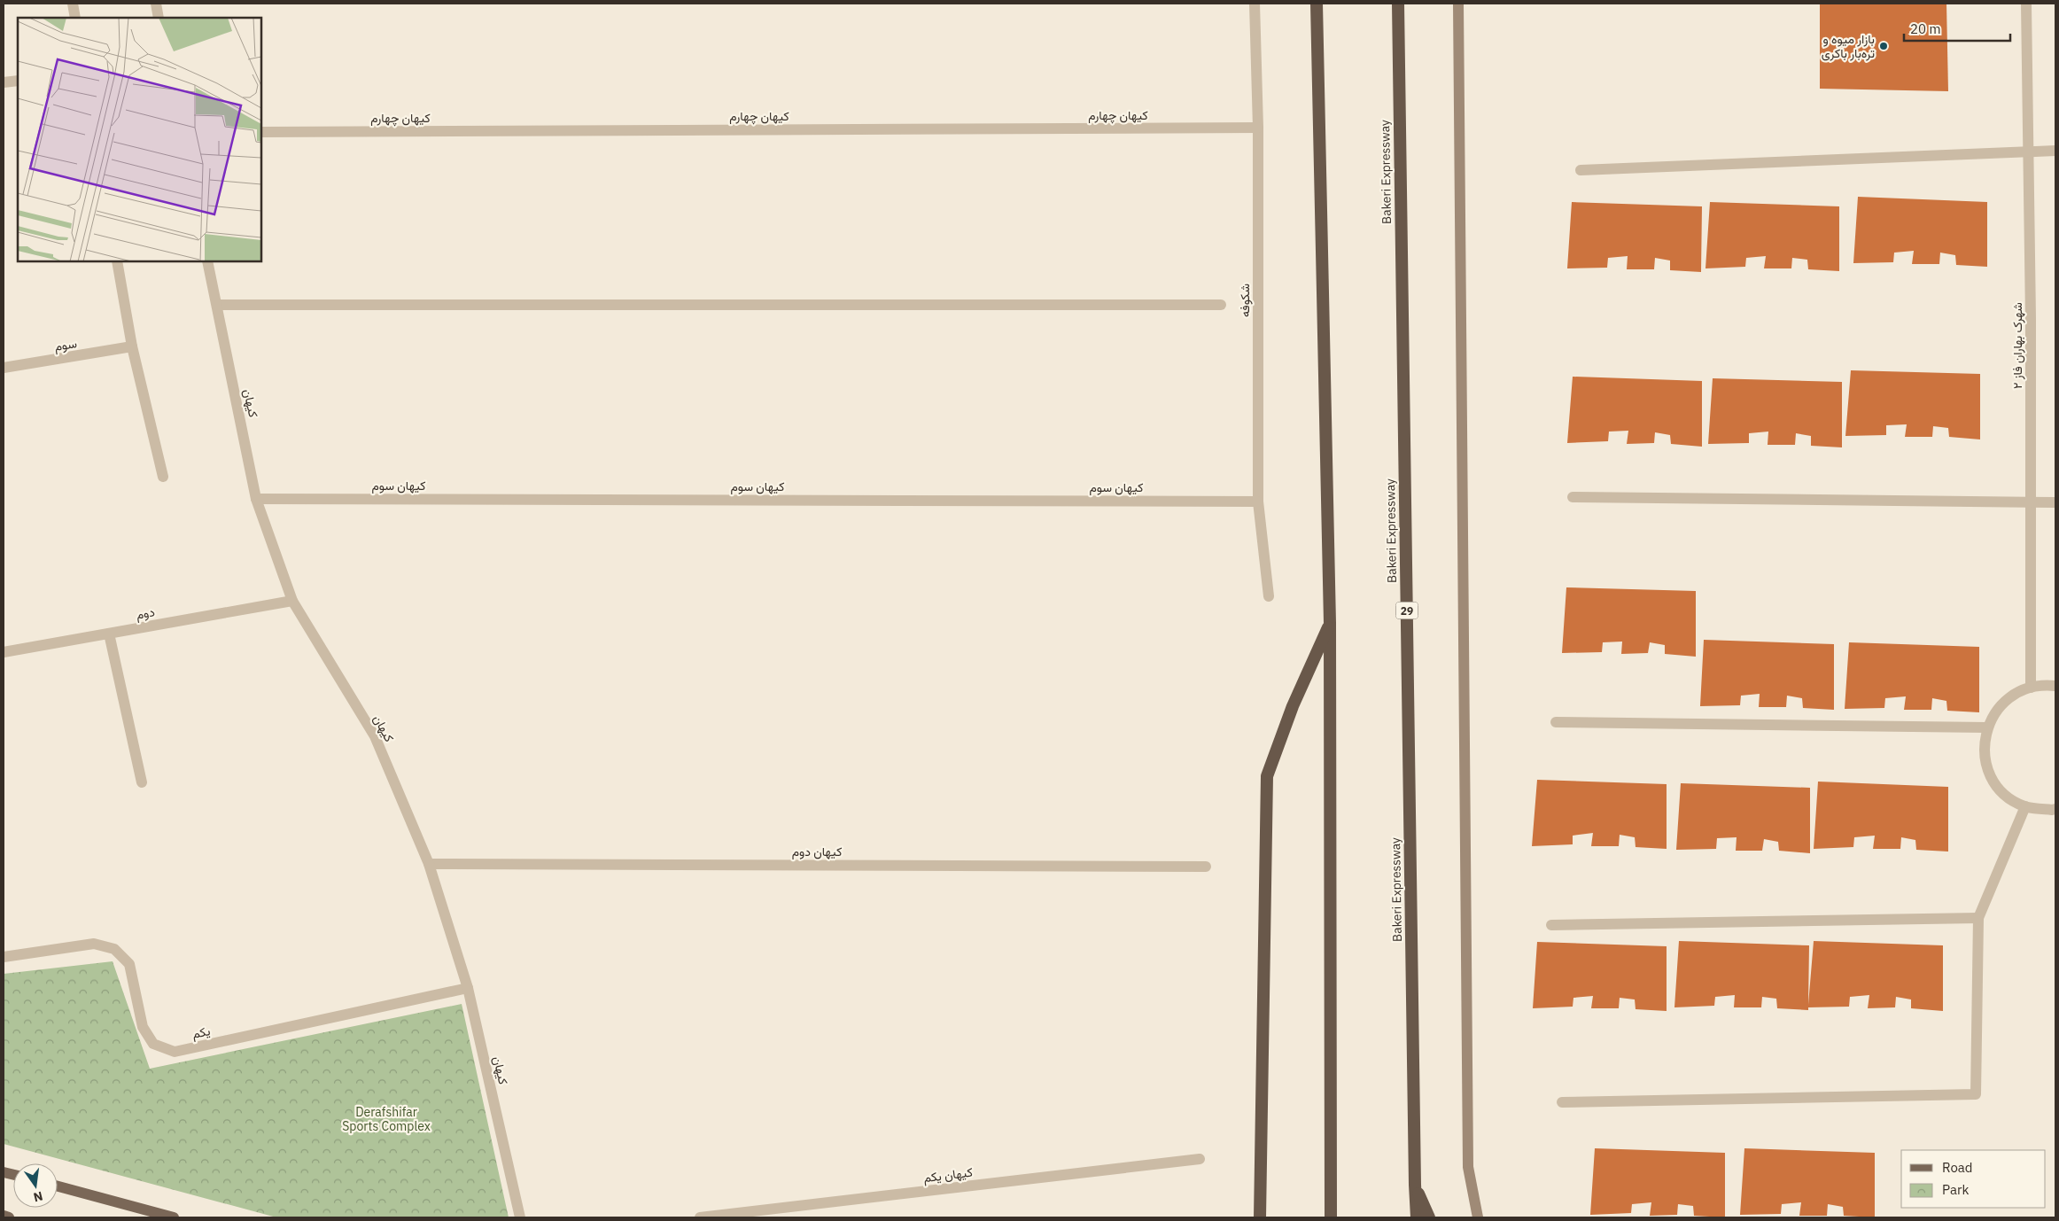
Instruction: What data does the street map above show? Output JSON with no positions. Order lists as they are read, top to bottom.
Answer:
{
  "streets": {
    "highway": ["Bakeri Expressway", "29"],
    "street": [
      "کیهان چهارم",
      "شکوفه",
      "سوم",
      "شهرک بهاران فاز ۲",
      "کیهان",
      "کیهان سوم",
      "دوم",
      "کیهان دوم",
      "یکم",
      "کیهان یکم"
    ]
  },
  "crossings": [
    ["کیهان چهارم", "شکوفه"],
    ["شکوفه", "کیهان سوم"],
    ["کیهان", "کیهان سوم"],
    ["کیهان", "دوم"],
    ["کیهان", "کیهان دوم"],
    ["کیهان", "یکم"]
  ],
  "parks": ["Derafshifar Sports Complex"],
  "places": ["بازار میوه و تره‌بار باکری"],
  "legend": ["Road", "Park"],
  "scale_bar": "20 m",
  "north": "bottom"
}
